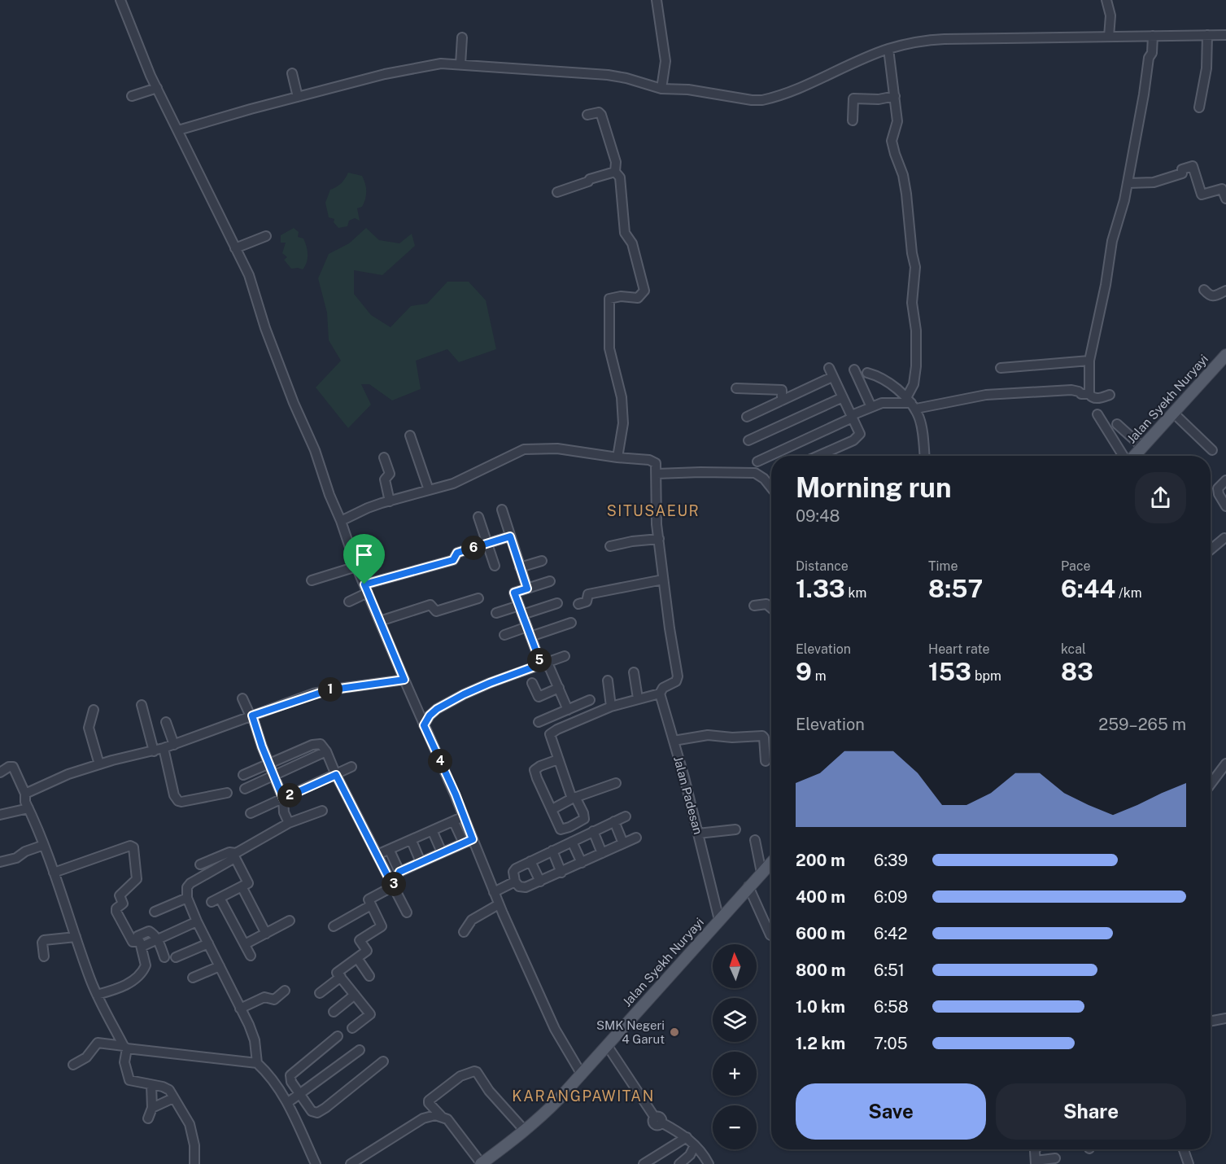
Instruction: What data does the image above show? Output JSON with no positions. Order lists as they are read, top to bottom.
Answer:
{
  "streets": {
    "main road": ["Jalan Syekh Nuryayi"],
    "street": ["Jalan Padesan"]
  },
  "crossings": [
    ["Jalan Syekh Nuryayi", "Jalan Padesan"]
  ],
  "districts": ["SITUSAEUR", "KARANGPAWITAN"],
  "places": ["SMK Negeri 4 Garut"],
  "north": "top",
  "page": {
    "heading": ["Morning run", "09:48"],
    "pins": [
      "6",
      "5",
      "1",
      "4",
      "2",
      "3"
    ],
    "stats": [
      ["Distance", "1.33 km"],
      ["Time", "8:57"],
      ["Pace", "6:44 /km"],
      ["Elevation", "9 m"],
      ["Heart rate", "153 bpm"],
      ["kcal", "83"]
    ],
    "chart": ["Elevation", "259–265 m"],
    "list": [
      {
        "name": "200 m",
        "note": "6:39"
      },
      {
        "name": "400 m",
        "note": "6:09"
      },
      {
        "name": "600 m",
        "note": "6:42"
      },
      {
        "name": "800 m",
        "note": "6:51"
      },
      {
        "name": "1.0 km",
        "note": "6:58"
      },
      {
        "name": "1.2 km",
        "note": "7:05"
      }
    ],
    "map_buttons": ["+", "−"],
    "buttons": ["Save", "Share"]
  }
}
